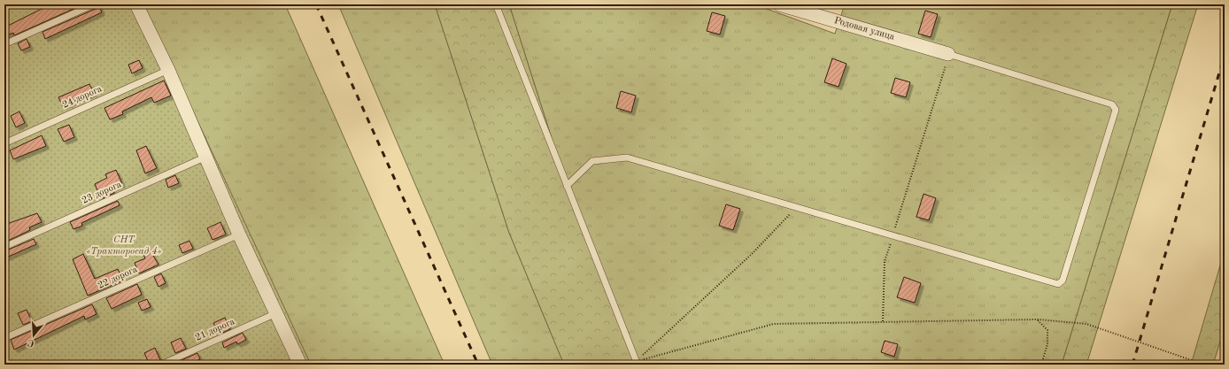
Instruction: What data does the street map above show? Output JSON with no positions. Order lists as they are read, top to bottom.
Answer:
{
  "streets": {
    "street": ["Родовая улица"],
    "lane": [
      "24 дорога",
      "23 дорога",
      "22 дорога",
      "21 дорога"
    ]
  },
  "parks": ["СНТ «Тракторосад 4»"],
  "north": "bottom"
}
